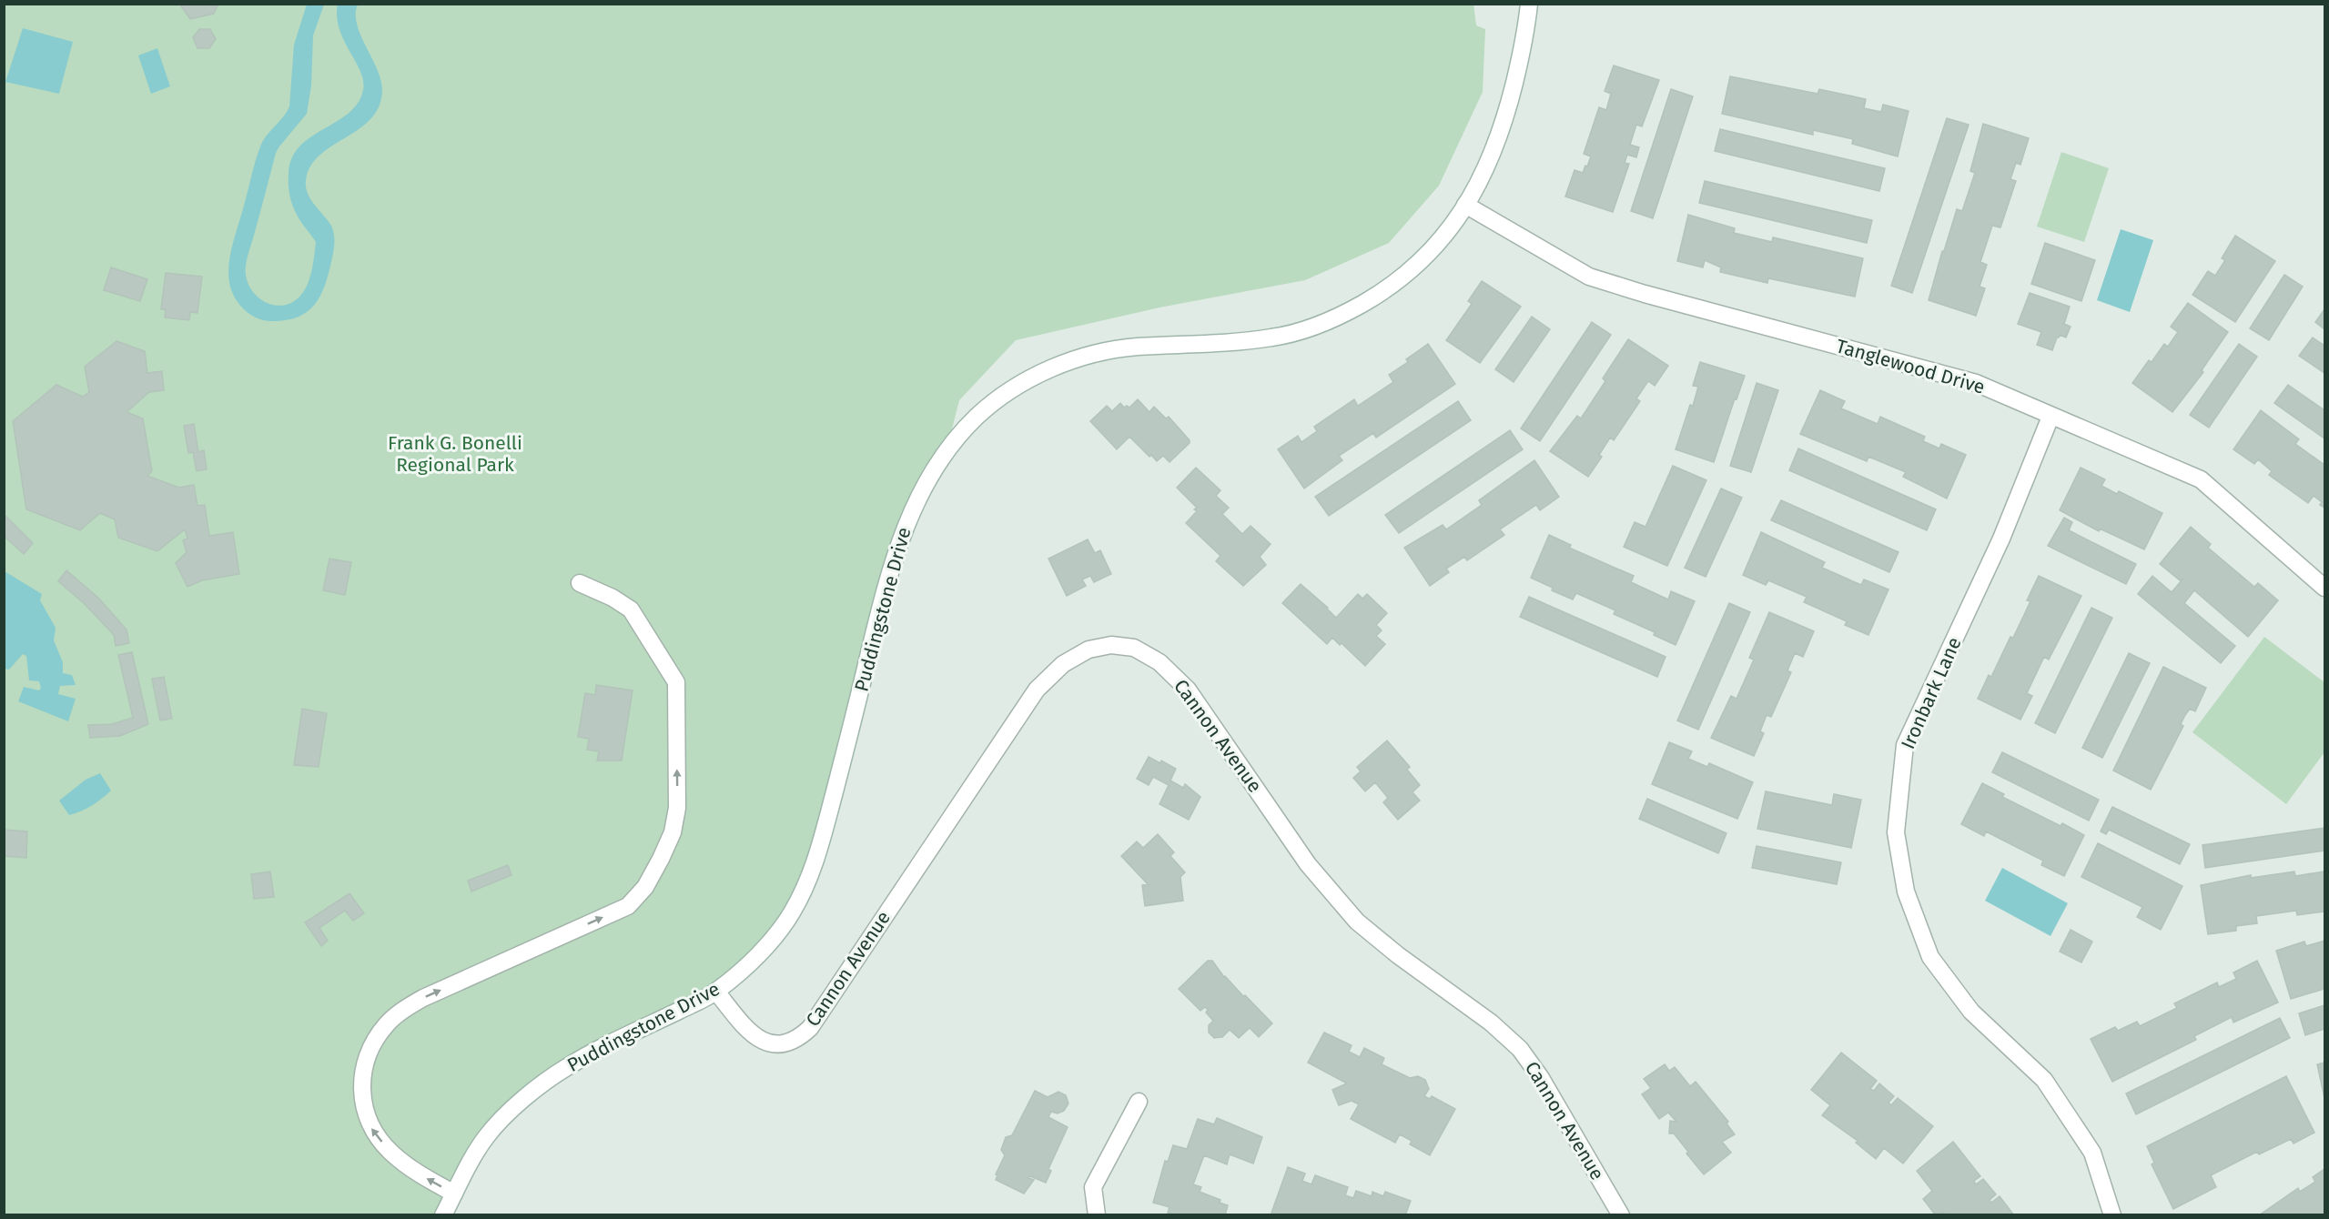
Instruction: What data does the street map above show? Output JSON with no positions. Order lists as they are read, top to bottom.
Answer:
{
  "streets": {
    "street": [
      "Tanglewood Drive",
      "Puddingstone Drive",
      "Ironbark Lane",
      "Cannon Avenue"
    ]
  },
  "crossings": [
    ["Tanglewood Drive", "Puddingstone Drive"],
    ["Tanglewood Drive", "Ironbark Lane"],
    ["Puddingstone Drive", "Cannon Avenue"]
  ],
  "parks": ["Frank G. Bonelli Regional Park"]
}
